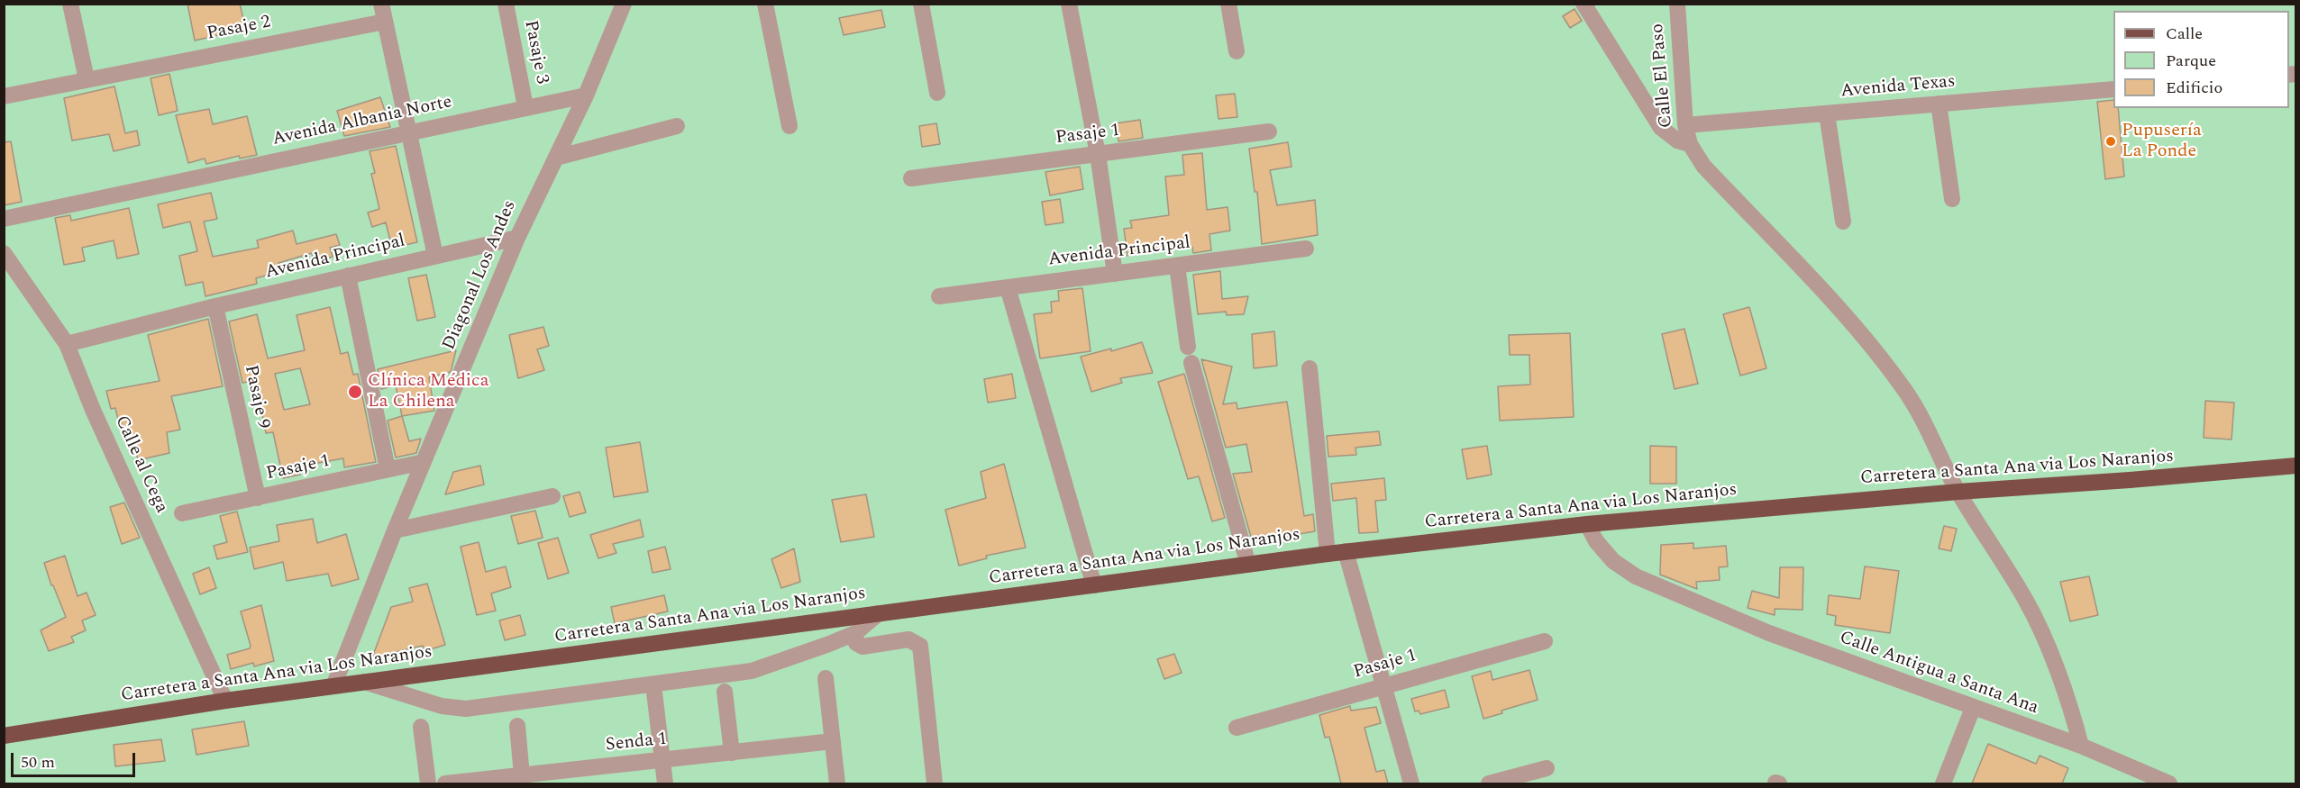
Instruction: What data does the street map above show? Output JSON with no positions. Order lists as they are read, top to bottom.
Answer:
{
  "streets": {
    "main road": ["Carretera a Santa Ana via Los Naranjos"],
    "street": [
      "Pasaje 2",
      "Pasaje 3",
      "Calle El Paso",
      "Avenida Texas",
      "Avenida Albania Norte",
      "Pasaje 1",
      "Avenida Principal",
      "Diagonal Los Andes",
      "Pasaje 9",
      "Calle al Cega",
      "Calle Antigua a Santa Ana",
      "Senda 1"
    ]
  },
  "crossings": [
    ["Pasaje 3", "Avenida Albania Norte"],
    ["Calle El Paso", "Avenida Texas"],
    ["Avenida Albania Norte", "Diagonal Los Andes"],
    ["Pasaje 1", "Diagonal Los Andes"],
    ["Pasaje 1", "Pasaje 9"],
    ["Avenida Principal", "Diagonal Los Andes"],
    ["Avenida Principal", "Pasaje 9"],
    ["Avenida Principal", "Calle al Cega"],
    ["Diagonal Los Andes", "Carretera a Santa Ana via Los Naranjos"],
    ["Calle al Cega", "Carretera a Santa Ana via Los Naranjos"],
    ["Carretera a Santa Ana via Los Naranjos", "Calle Antigua a Santa Ana"]
  ],
  "places": ["Pupusería La Ponde", "Clínica Médica La Chilena"],
  "legend": ["Calle", "Parque", "Edificio"],
  "scale_bar": "50 m"
}
